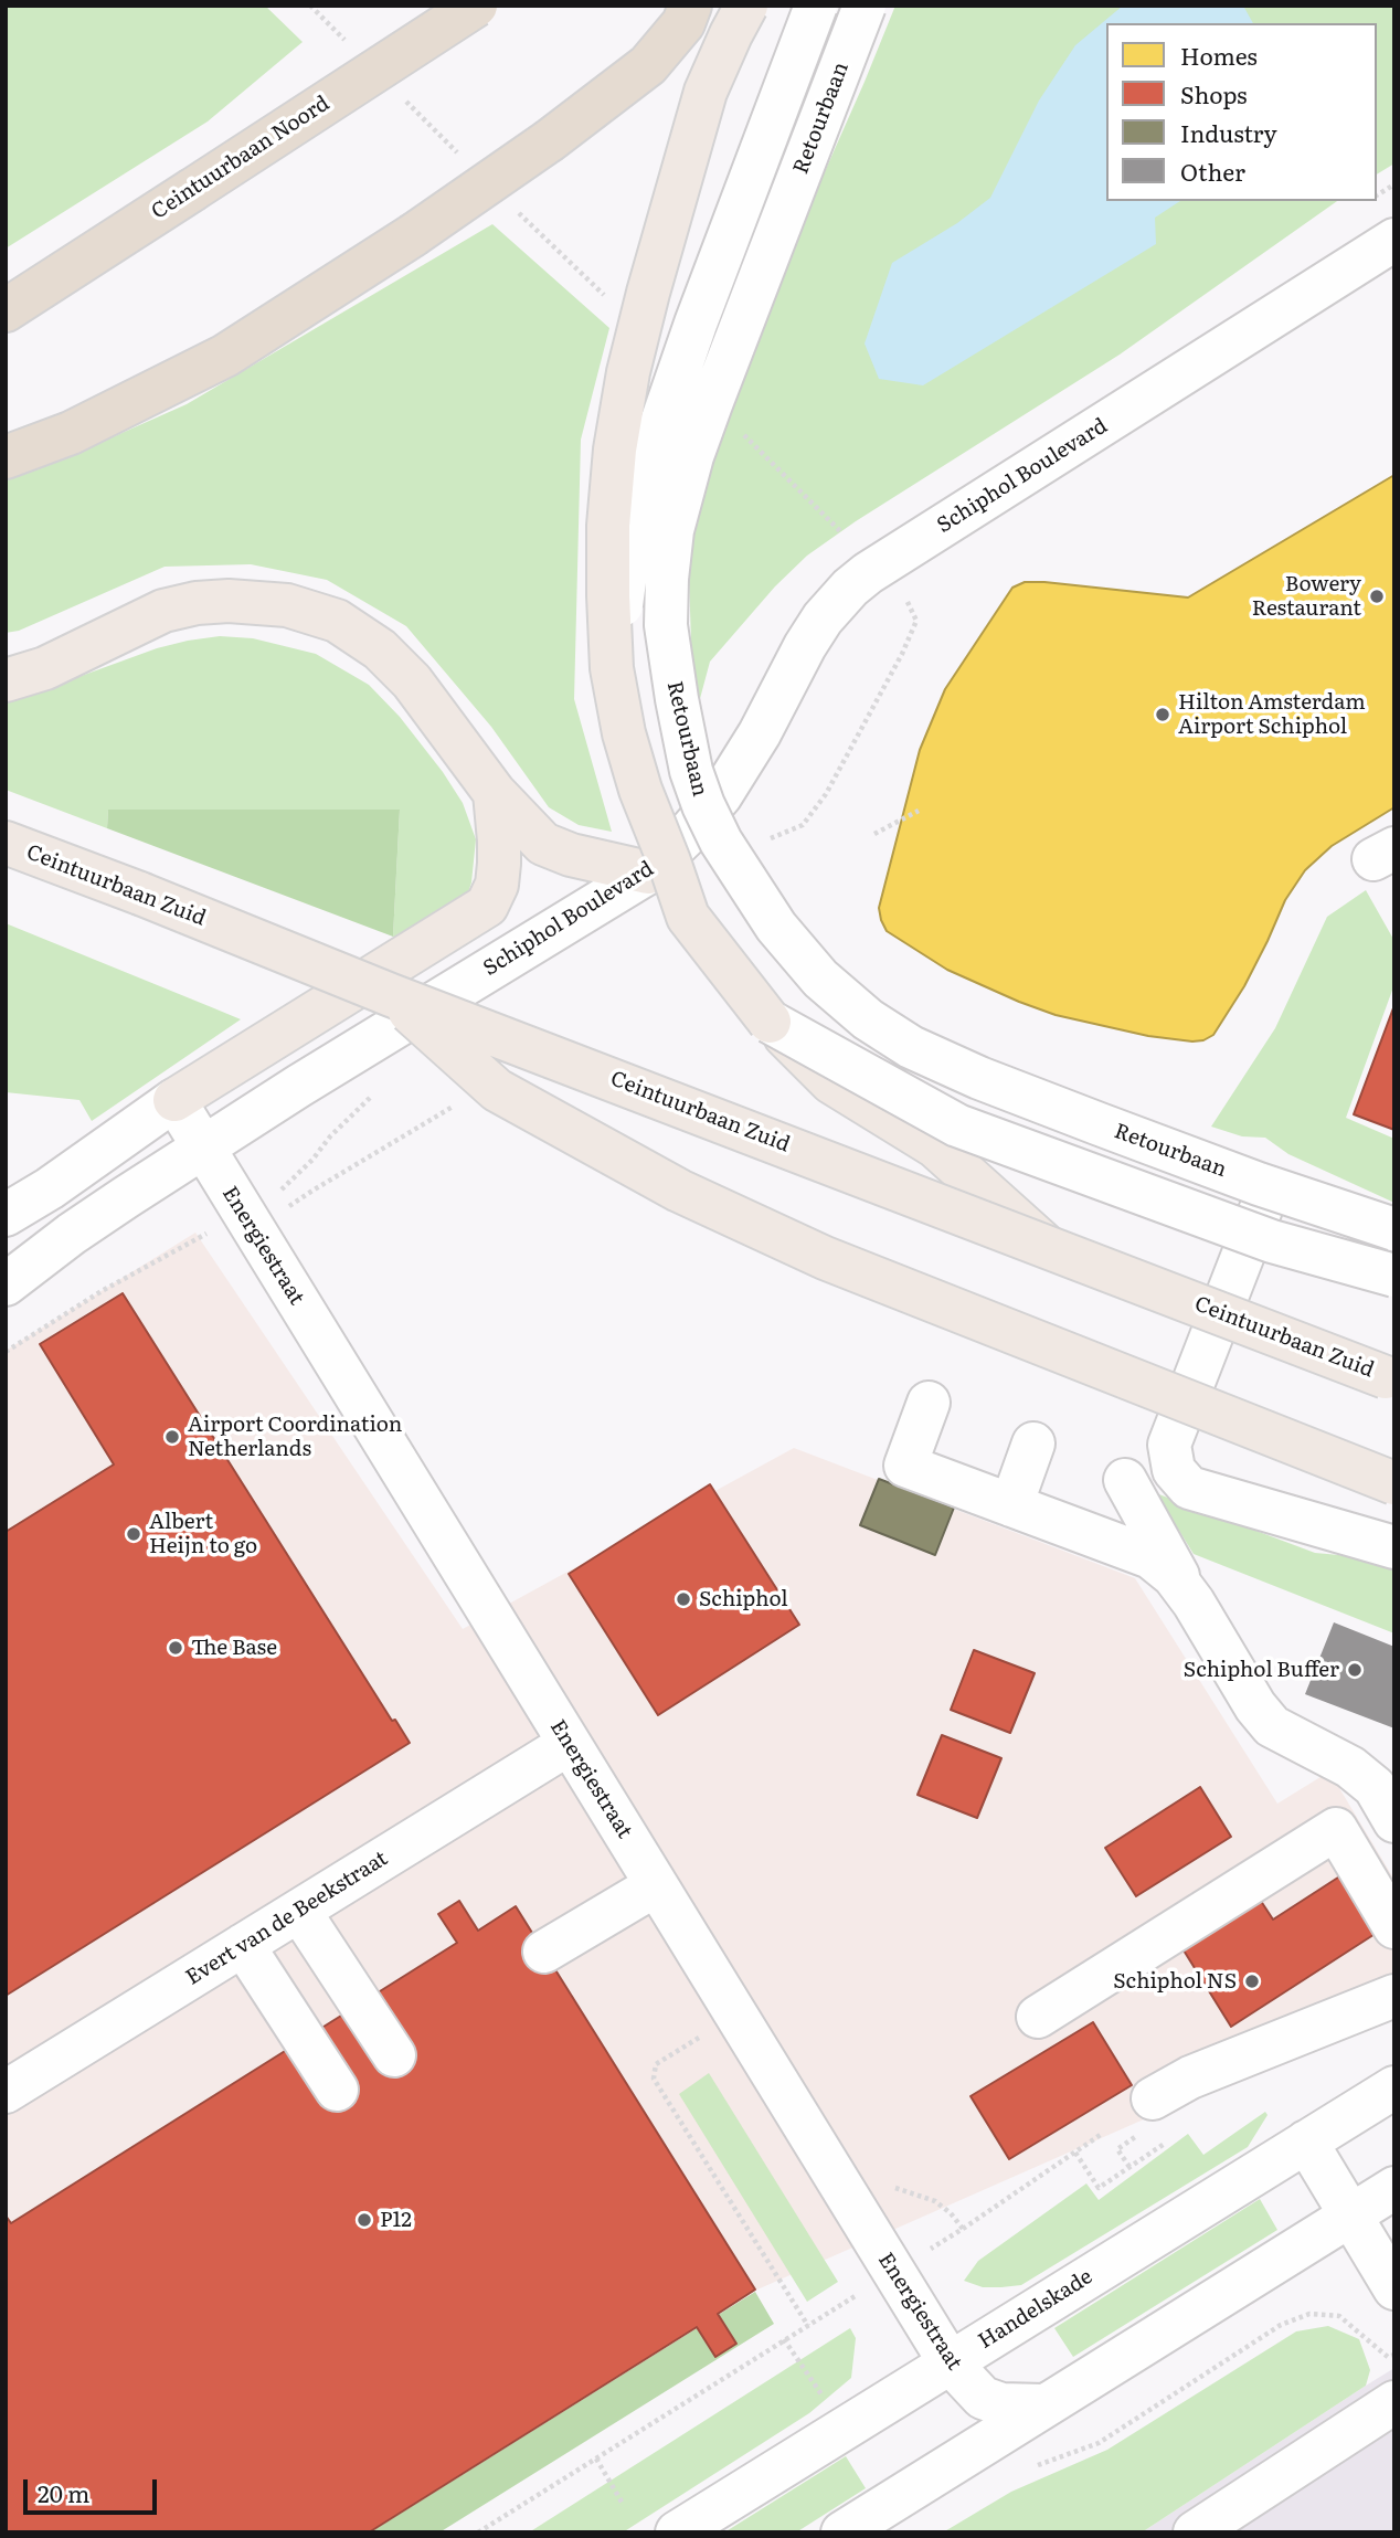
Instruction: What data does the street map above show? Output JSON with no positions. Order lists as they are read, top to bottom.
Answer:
{
  "streets": {
    "highway": ["Ceintuurbaan Noord"],
    "main road": ["Ceintuurbaan Zuid"],
    "street": [
      "Retourbaan",
      "Schiphol Boulevard",
      "Energiestraat",
      "Evert van de Beekstraat",
      "Handelskade"
    ]
  },
  "crossings": [
    ["Schiphol Boulevard", "Energiestraat"],
    ["Energiestraat", "Evert van de Beekstraat"],
    ["Energiestraat", "Handelskade"]
  ],
  "places": [
    "Bowery Restaurant",
    "Hilton Amsterdam Airport Schiphol",
    "Airport Coordination Netherlands",
    "Albert Heijn to go",
    "Schiphol",
    "The Base",
    "Schiphol Buffer",
    "Schiphol NS",
    "P12"
  ],
  "legend": [
    "Homes",
    "Shops",
    "Industry",
    "Other"
  ],
  "scale_bar": "20 m"
}
